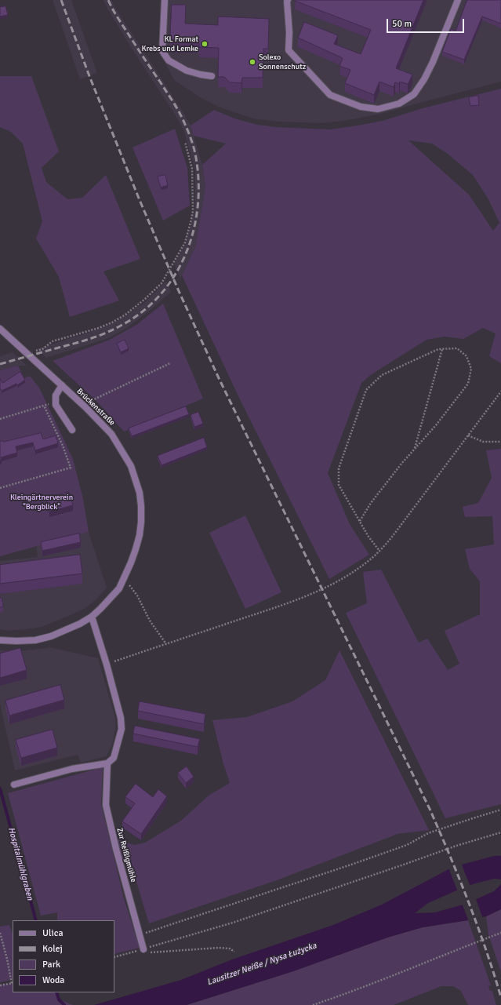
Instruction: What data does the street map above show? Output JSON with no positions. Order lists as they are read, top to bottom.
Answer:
{
  "streets": {
    "street": ["Brückenstraße", "Zur Reißigmühle"]
  },
  "water": ["Hospitalmühlgraben", "Lausitzer Neiße / Nysa Łużycka"],
  "parks": ["Kleingärtnerverein \"Bergblick\""],
  "places": ["KL Format Krebs und Lemke", "Solexo Sonnenschutz"],
  "legend": [
    "Ulica",
    "Kolej",
    "Park",
    "Woda"
  ],
  "scale_bar": "50 m"
}
